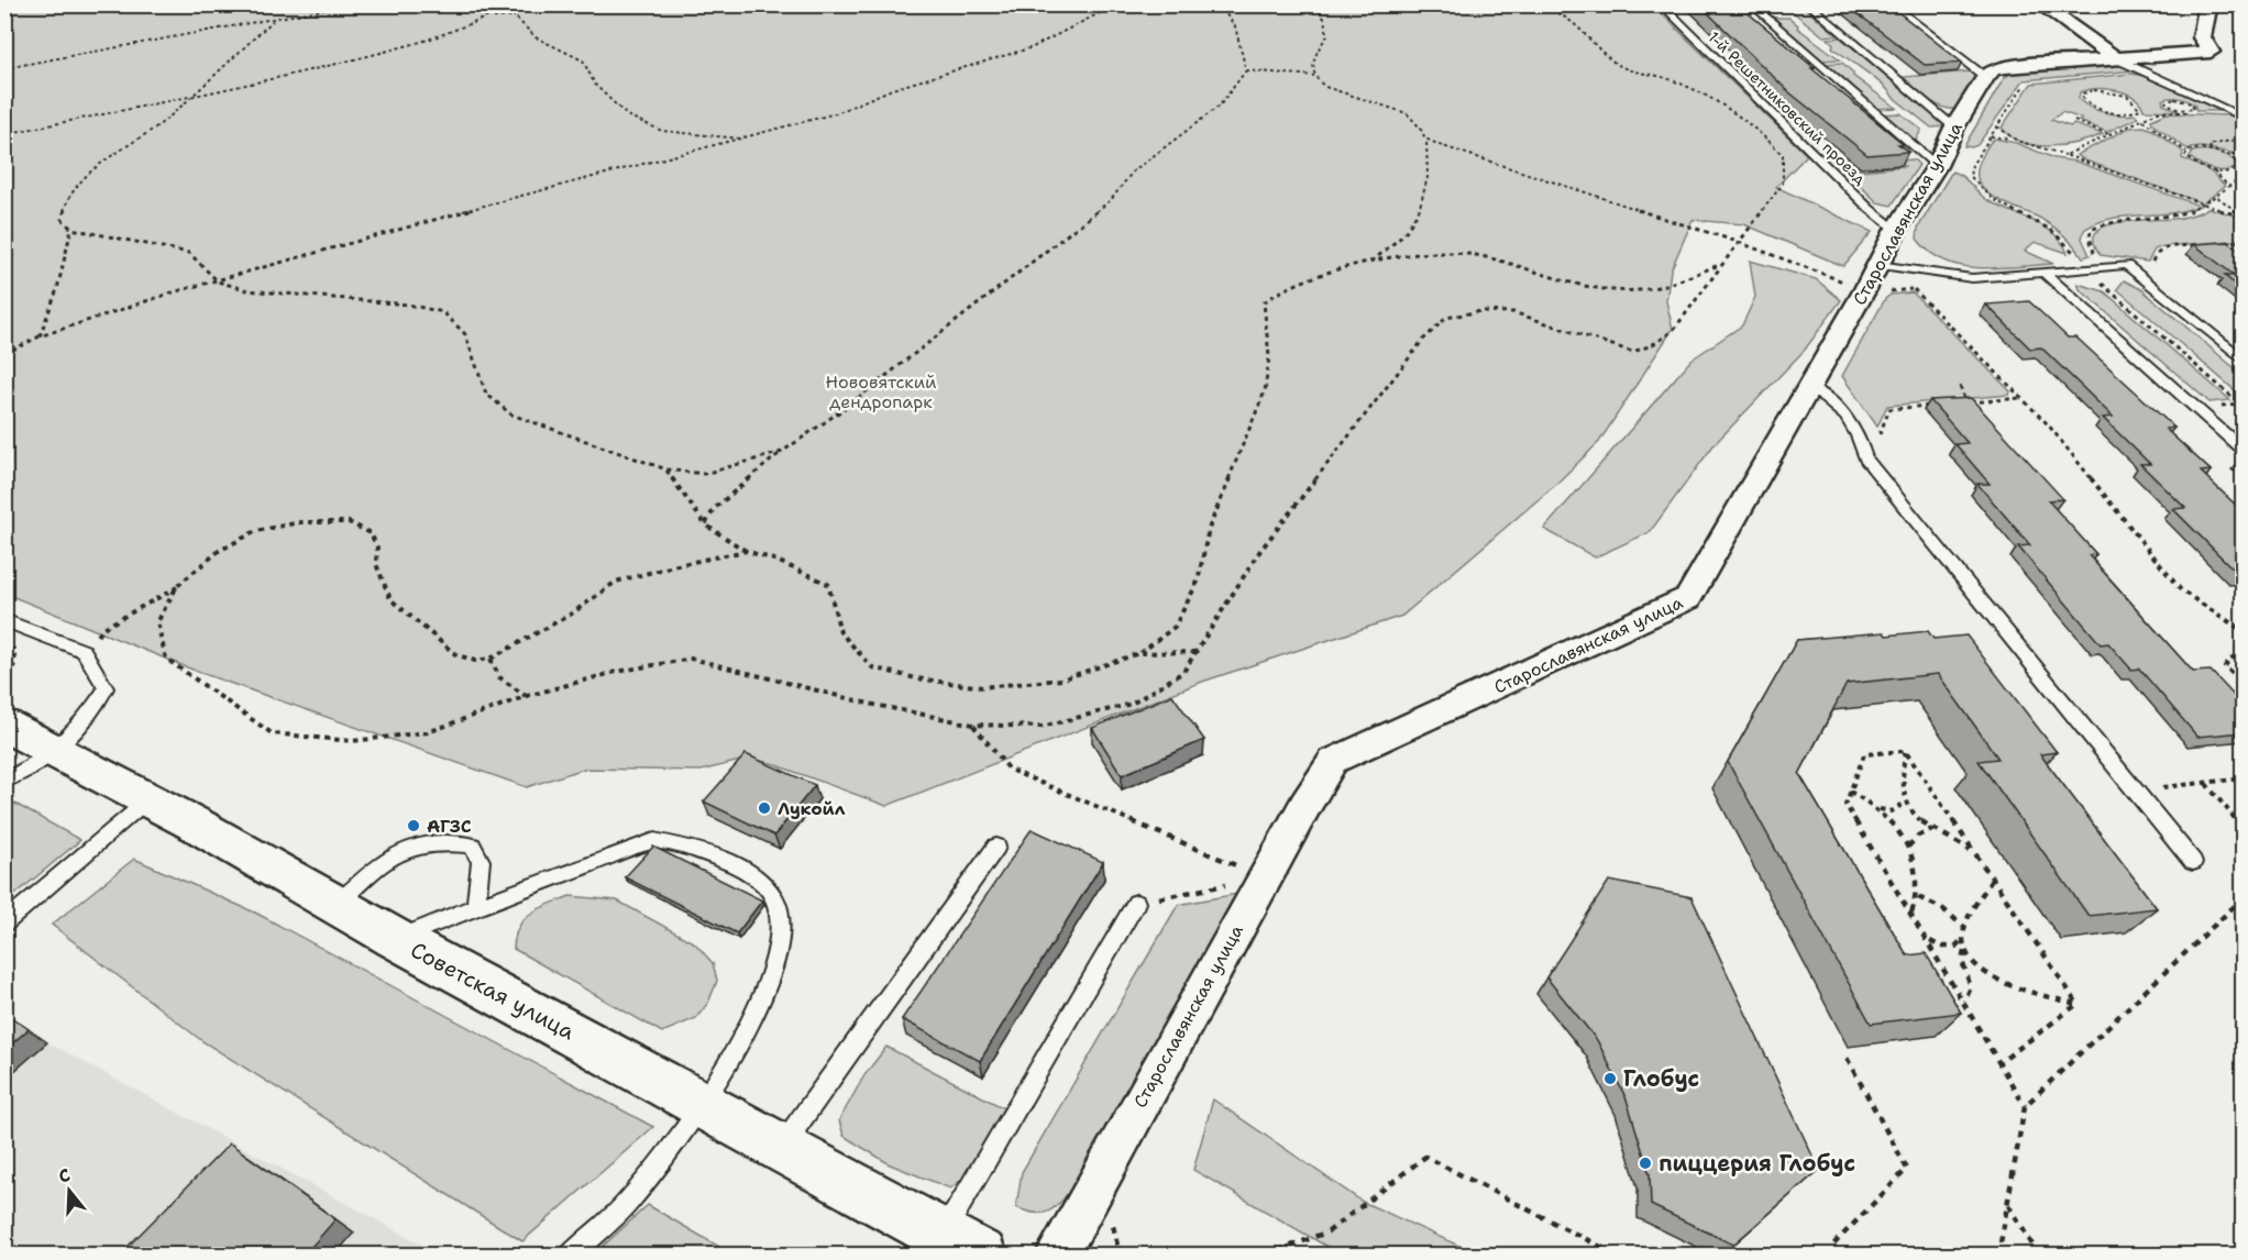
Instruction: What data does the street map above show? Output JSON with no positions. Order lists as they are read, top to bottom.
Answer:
{
  "streets": {
    "main road": ["Советская улица"],
    "street": ["Старославянская улица"],
    "lane": ["1-й Решетниковский проезд"]
  },
  "crossings": [
    ["1-й Решетниковский проезд", "Старославянская улица"]
  ],
  "parks": ["Нововятский дендропарк"],
  "places": [
    "Лукойл",
    "АГЗС",
    "Глобус",
    "пиццерия Глобус"
  ],
  "north": "top"
}
